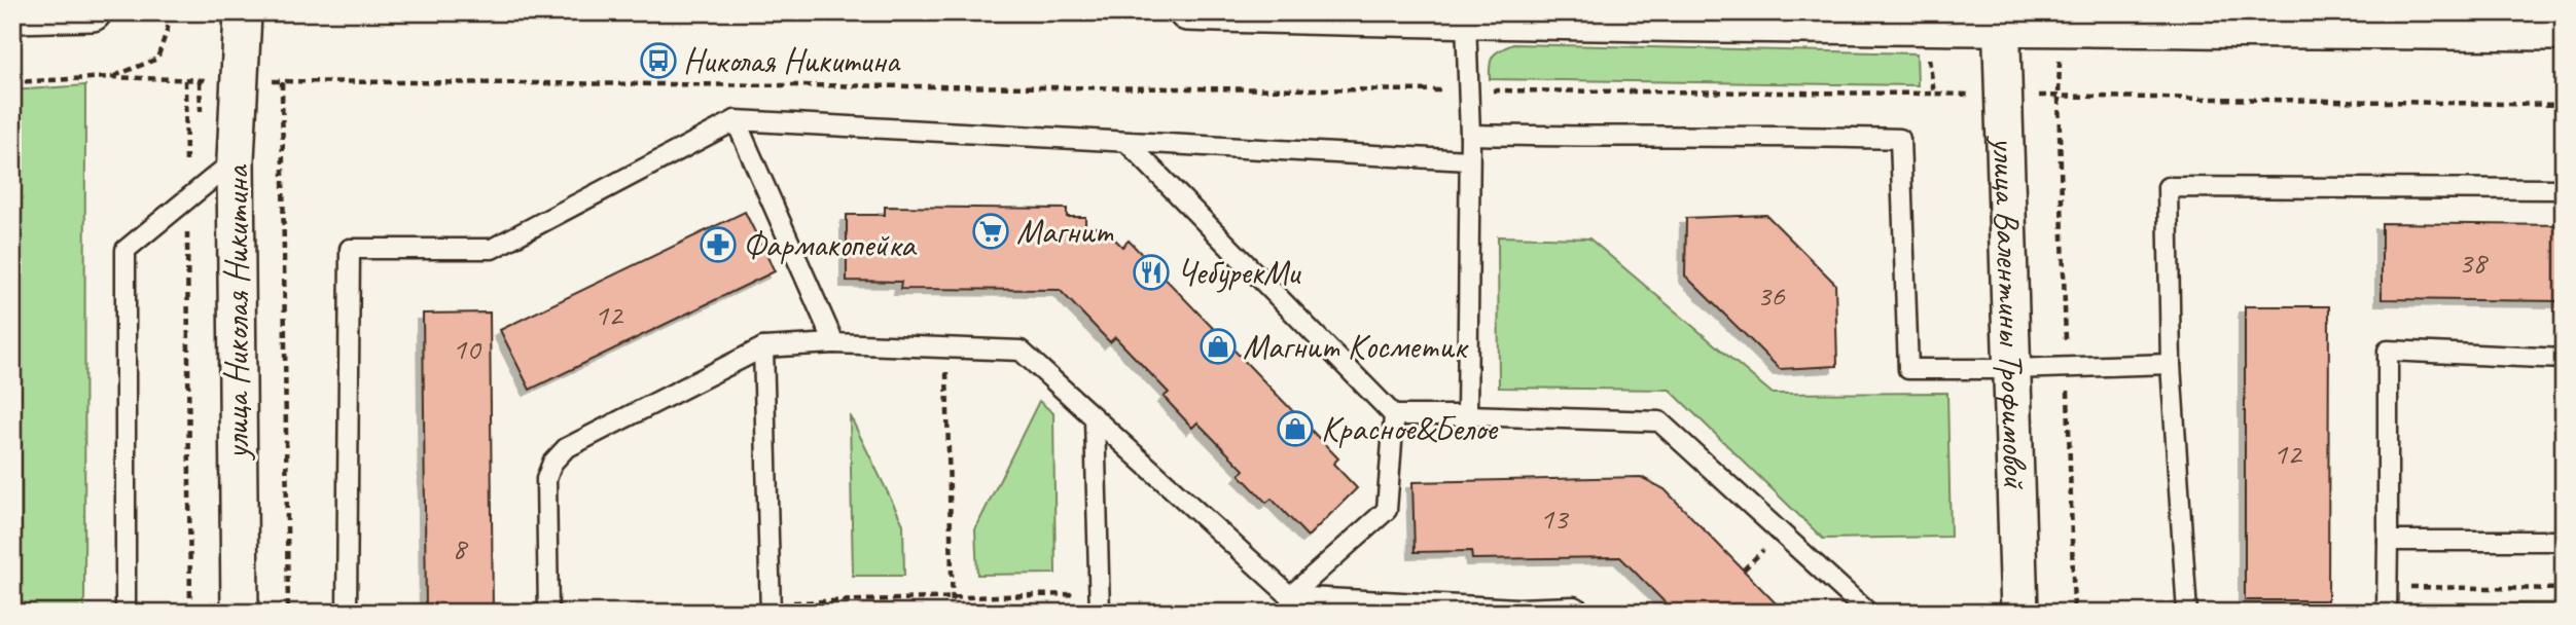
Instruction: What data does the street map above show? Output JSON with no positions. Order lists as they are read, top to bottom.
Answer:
{
  "streets": {
    "street": ["улица Николая Никитина", "улица Валентины Трофимовой"]
  },
  "places": {
    "bus stop": ["Николая Никитина"],
    "supermarket": ["Магнит"],
    "pharmacy": ["Фармакопейка"],
    "restaurant": ["ЧебурекМи"],
    "shop": ["Магнит Косметик", "Красное&Белое"]
  },
  "house_numbers": [
    "38",
    "36",
    "12",
    "10",
    "12",
    "13",
    "8"
  ]
}
